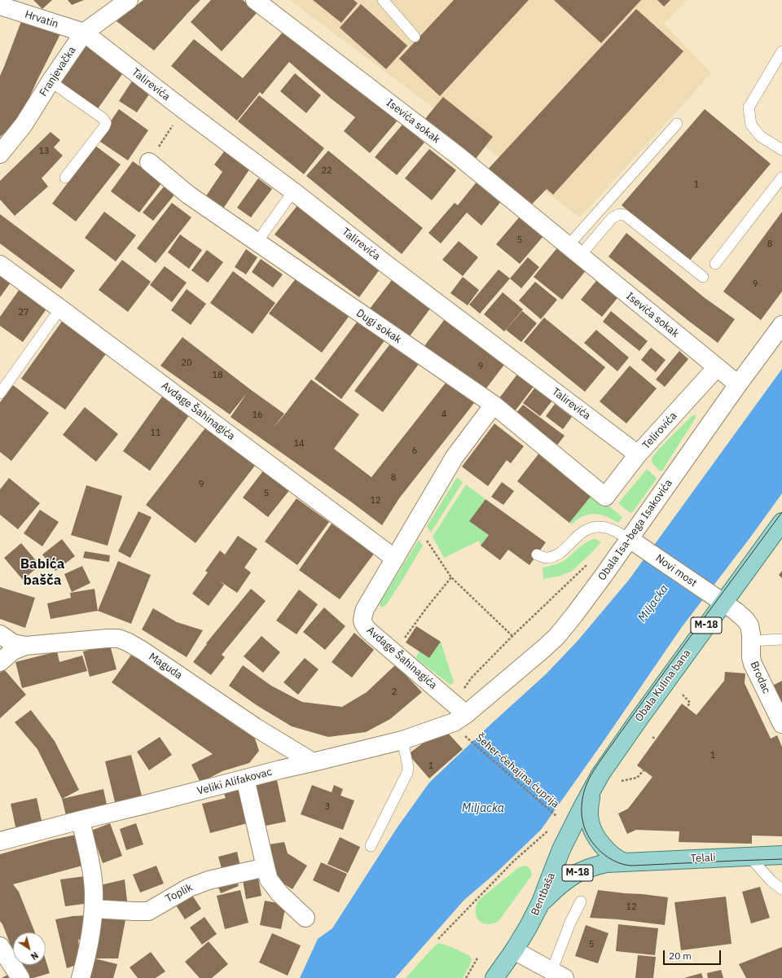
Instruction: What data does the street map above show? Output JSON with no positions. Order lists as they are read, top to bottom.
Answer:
{
  "streets": {
    "main road": [
      "M-18",
      "Obala Kulina bana",
      "Telali",
      "Bentbaša"
    ],
    "street": [
      "Hrvatin",
      "Franjevačka",
      "Talirevića",
      "Isevića sokak",
      "Dugi sokak",
      "Avdage Šahinagića",
      "Telirovića",
      "Obala Isa-bega Isakovića",
      "Novi most",
      "Maguda",
      "Brodac",
      "Veliki Alifakovac",
      "Toplik"
    ],
    "path": ["Šeher-ćehajina ćuprija"]
  },
  "crossings": [
    ["Hrvatin", "Franjevačka"],
    ["Hrvatin", "Talirevića"],
    ["Franjevačka", "Talirevića"],
    ["Talirevića", "Telirovića"],
    ["Isevića sokak", "Telirovića"],
    ["Isevića sokak", "Obala Isa-bega Isakovića"],
    ["Dugi sokak", "Avdage Šahinagića"],
    ["Dugi sokak", "Telirovića"],
    ["Avdage Šahinagića", "Obala Isa-bega Isakovića"],
    ["Avdage Šahinagića", "Veliki Alifakovac"],
    ["Obala Isa-bega Isakovića", "Novi most"],
    ["Obala Isa-bega Isakovića", "Veliki Alifakovac"],
    ["Novi most", "Brodac"],
    ["Novi most", "Obala Kulina bana"],
    ["M-18", "Obala Kulina bana"],
    ["M-18", "Telali"],
    ["M-18", "Bentbaša"],
    ["Maguda", "Veliki Alifakovac"],
    ["Brodac", "Obala Kulina bana"],
    ["Obala Kulina bana", "Bentbaša"],
    ["Telali", "Bentbaša"]
  ],
  "districts": ["Babića bašča"],
  "water": ["Miljacka"],
  "house_numbers": [
    "13",
    "22",
    "1",
    "5",
    "8",
    "9",
    "27",
    "20",
    "9",
    "18",
    "4",
    "16",
    "11",
    "14",
    "6",
    "8",
    "9",
    "5",
    "12",
    "2",
    "1",
    "1",
    "3",
    "12",
    "5"
  ],
  "scale_bar": "20 m",
  "north": "bottom right"
}
